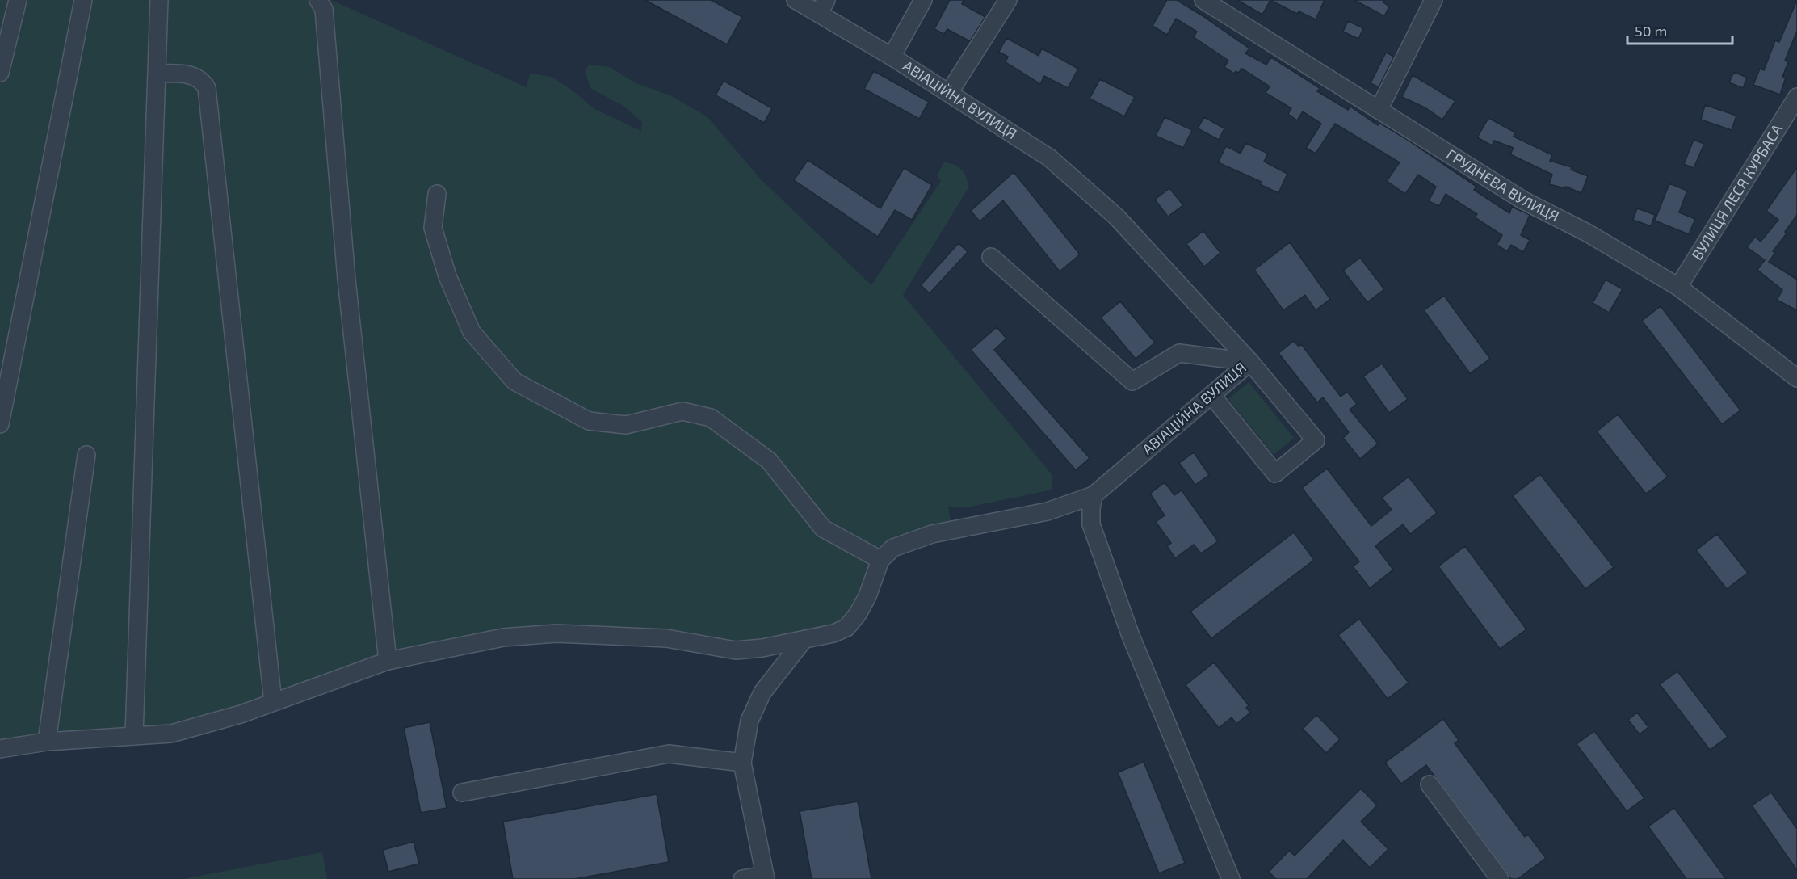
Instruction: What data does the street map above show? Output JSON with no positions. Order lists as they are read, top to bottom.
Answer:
{
  "streets": {
    "street": ["АВІАЦІЙНА ВУЛИЦЯ", "ГРУДНЕВА ВУЛИЦЯ", "ВУЛИЦЯ ЛЕСЯ КУРБАСА"]
  },
  "crossings": [
    ["ГРУДНЕВА ВУЛИЦЯ", "ВУЛИЦЯ ЛЕСЯ КУРБАСА"]
  ],
  "scale_bar": "50 m"
}
